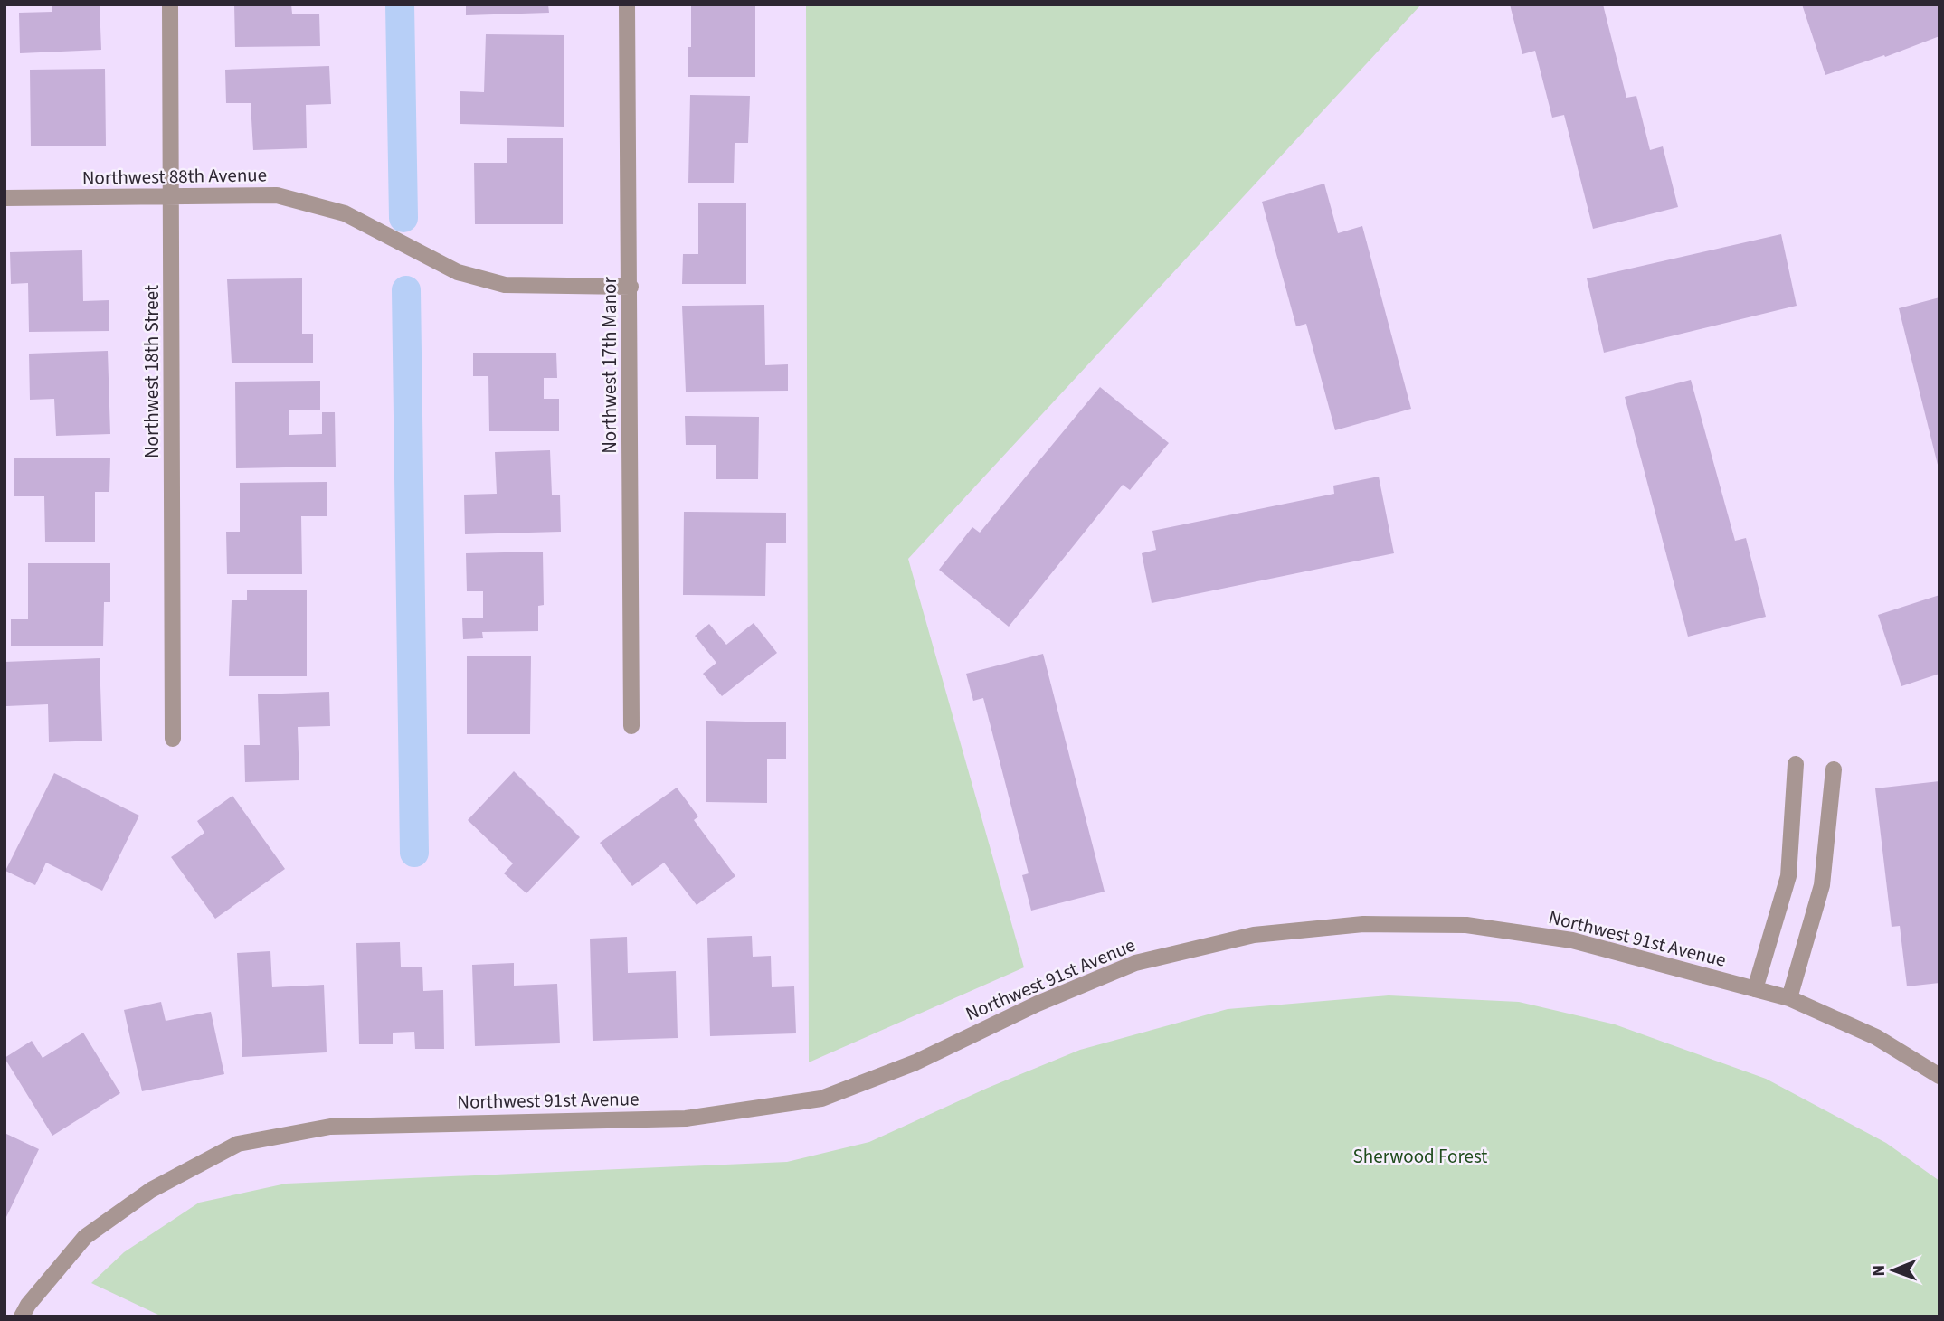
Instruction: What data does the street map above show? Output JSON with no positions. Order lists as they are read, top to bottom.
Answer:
{
  "streets": {
    "street": [
      "Northwest 88th Avenue",
      "Northwest 17th Manor",
      "Northwest 18th Street",
      "Northwest 91st Avenue"
    ]
  },
  "crossings": [
    ["Northwest 88th Avenue", "Northwest 17th Manor"],
    ["Northwest 88th Avenue", "Northwest 18th Street"]
  ],
  "parks": ["Sherwood Forest"],
  "north": "left"
}
